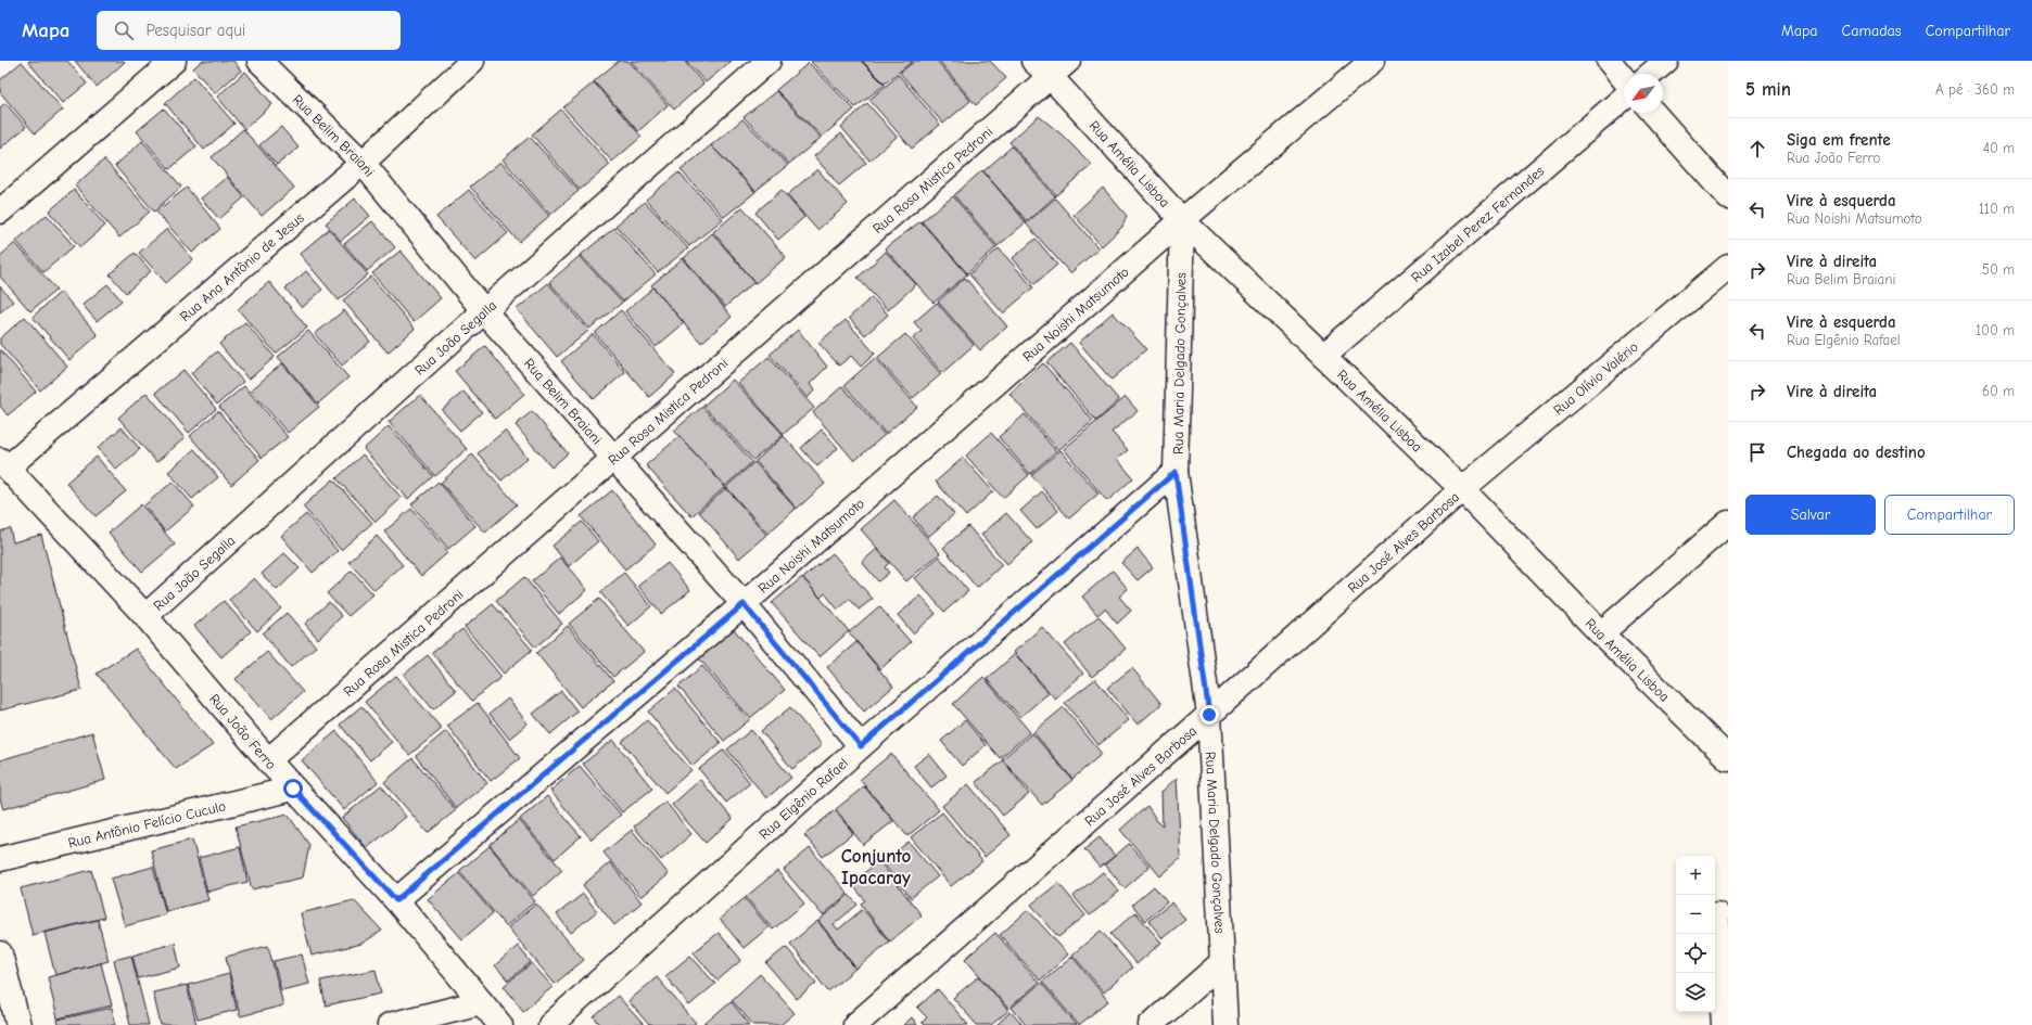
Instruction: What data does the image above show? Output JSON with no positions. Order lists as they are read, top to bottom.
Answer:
{
  "streets": {
    "street": [
      "Rua Belim Braiani",
      "Rua Amélia Lisboa",
      "Rua Rosa Mistica Pedroni",
      "Rua Izabel Perez Fernandes",
      "Rua Ana Antônio de Jesus",
      "Rua Noishi Matsumoto",
      "Rua João Segalla",
      "Rua Maria Delgado Gonçalves",
      "Rua Olívio Valério",
      "Rua José Alves Barbosa",
      "Rua João Ferro",
      "Rua Elgênio Rafael",
      "Rua Antônio Felício Cuculo"
    ]
  },
  "crossings": [
    ["Rua Belim Braiani", "Rua Rosa Mistica Pedroni"],
    ["Rua Belim Braiani", "Rua Ana Antônio de Jesus"],
    ["Rua Belim Braiani", "Rua Noishi Matsumoto"],
    ["Rua Belim Braiani", "Rua João Segalla"],
    ["Rua Belim Braiani", "Rua Elgênio Rafael"],
    ["Rua Amélia Lisboa", "Rua Rosa Mistica Pedroni"],
    ["Rua Amélia Lisboa", "Rua Izabel Perez Fernandes"],
    ["Rua Amélia Lisboa", "Rua Noishi Matsumoto"],
    ["Rua Amélia Lisboa", "Rua Maria Delgado Gonçalves"],
    ["Rua Amélia Lisboa", "Rua Olívio Valério"],
    ["Rua Amélia Lisboa", "Rua José Alves Barbosa"],
    ["Rua Rosa Mistica Pedroni", "Rua João Ferro"],
    ["Rua Ana Antônio de Jesus", "Rua João Ferro"],
    ["Rua Noishi Matsumoto", "Rua Maria Delgado Gonçalves"],
    ["Rua Noishi Matsumoto", "Rua João Ferro"],
    ["Rua João Segalla", "Rua João Ferro"],
    ["Rua Maria Delgado Gonçalves", "Rua José Alves Barbosa"],
    ["Rua Maria Delgado Gonçalves", "Rua Elgênio Rafael"],
    ["Rua Olívio Valério", "Rua José Alves Barbosa"],
    ["Rua João Ferro", "Rua Antônio Felício Cuculo"]
  ],
  "districts": ["Conjunto Ipacaray"],
  "north": "bottom left",
  "page": {
    "header": "Mapa",
    "search": "Pesquisar aqui",
    "nav": ["Mapa", "Camadas", "Compartilhar"],
    "heading": ["5 min", "A pé · 360 m"],
    "list": [
      ["Siga em frente", "Rua João Ferro", "40 m"],
      ["Vire à esquerda", "Rua Noishi Matsumoto", "110 m"],
      ["Vire à direita", "Rua Belim Braiani", "50 m"],
      ["Vire à esquerda", "Rua Elgênio Rafael", "100 m"],
      ["Vire à direita", "60 m"],
      "Chegada ao destino"
    ],
    "buttons": ["Salvar", "Compartilhar"],
    "map_buttons": ["+", "−"]
  }
}
